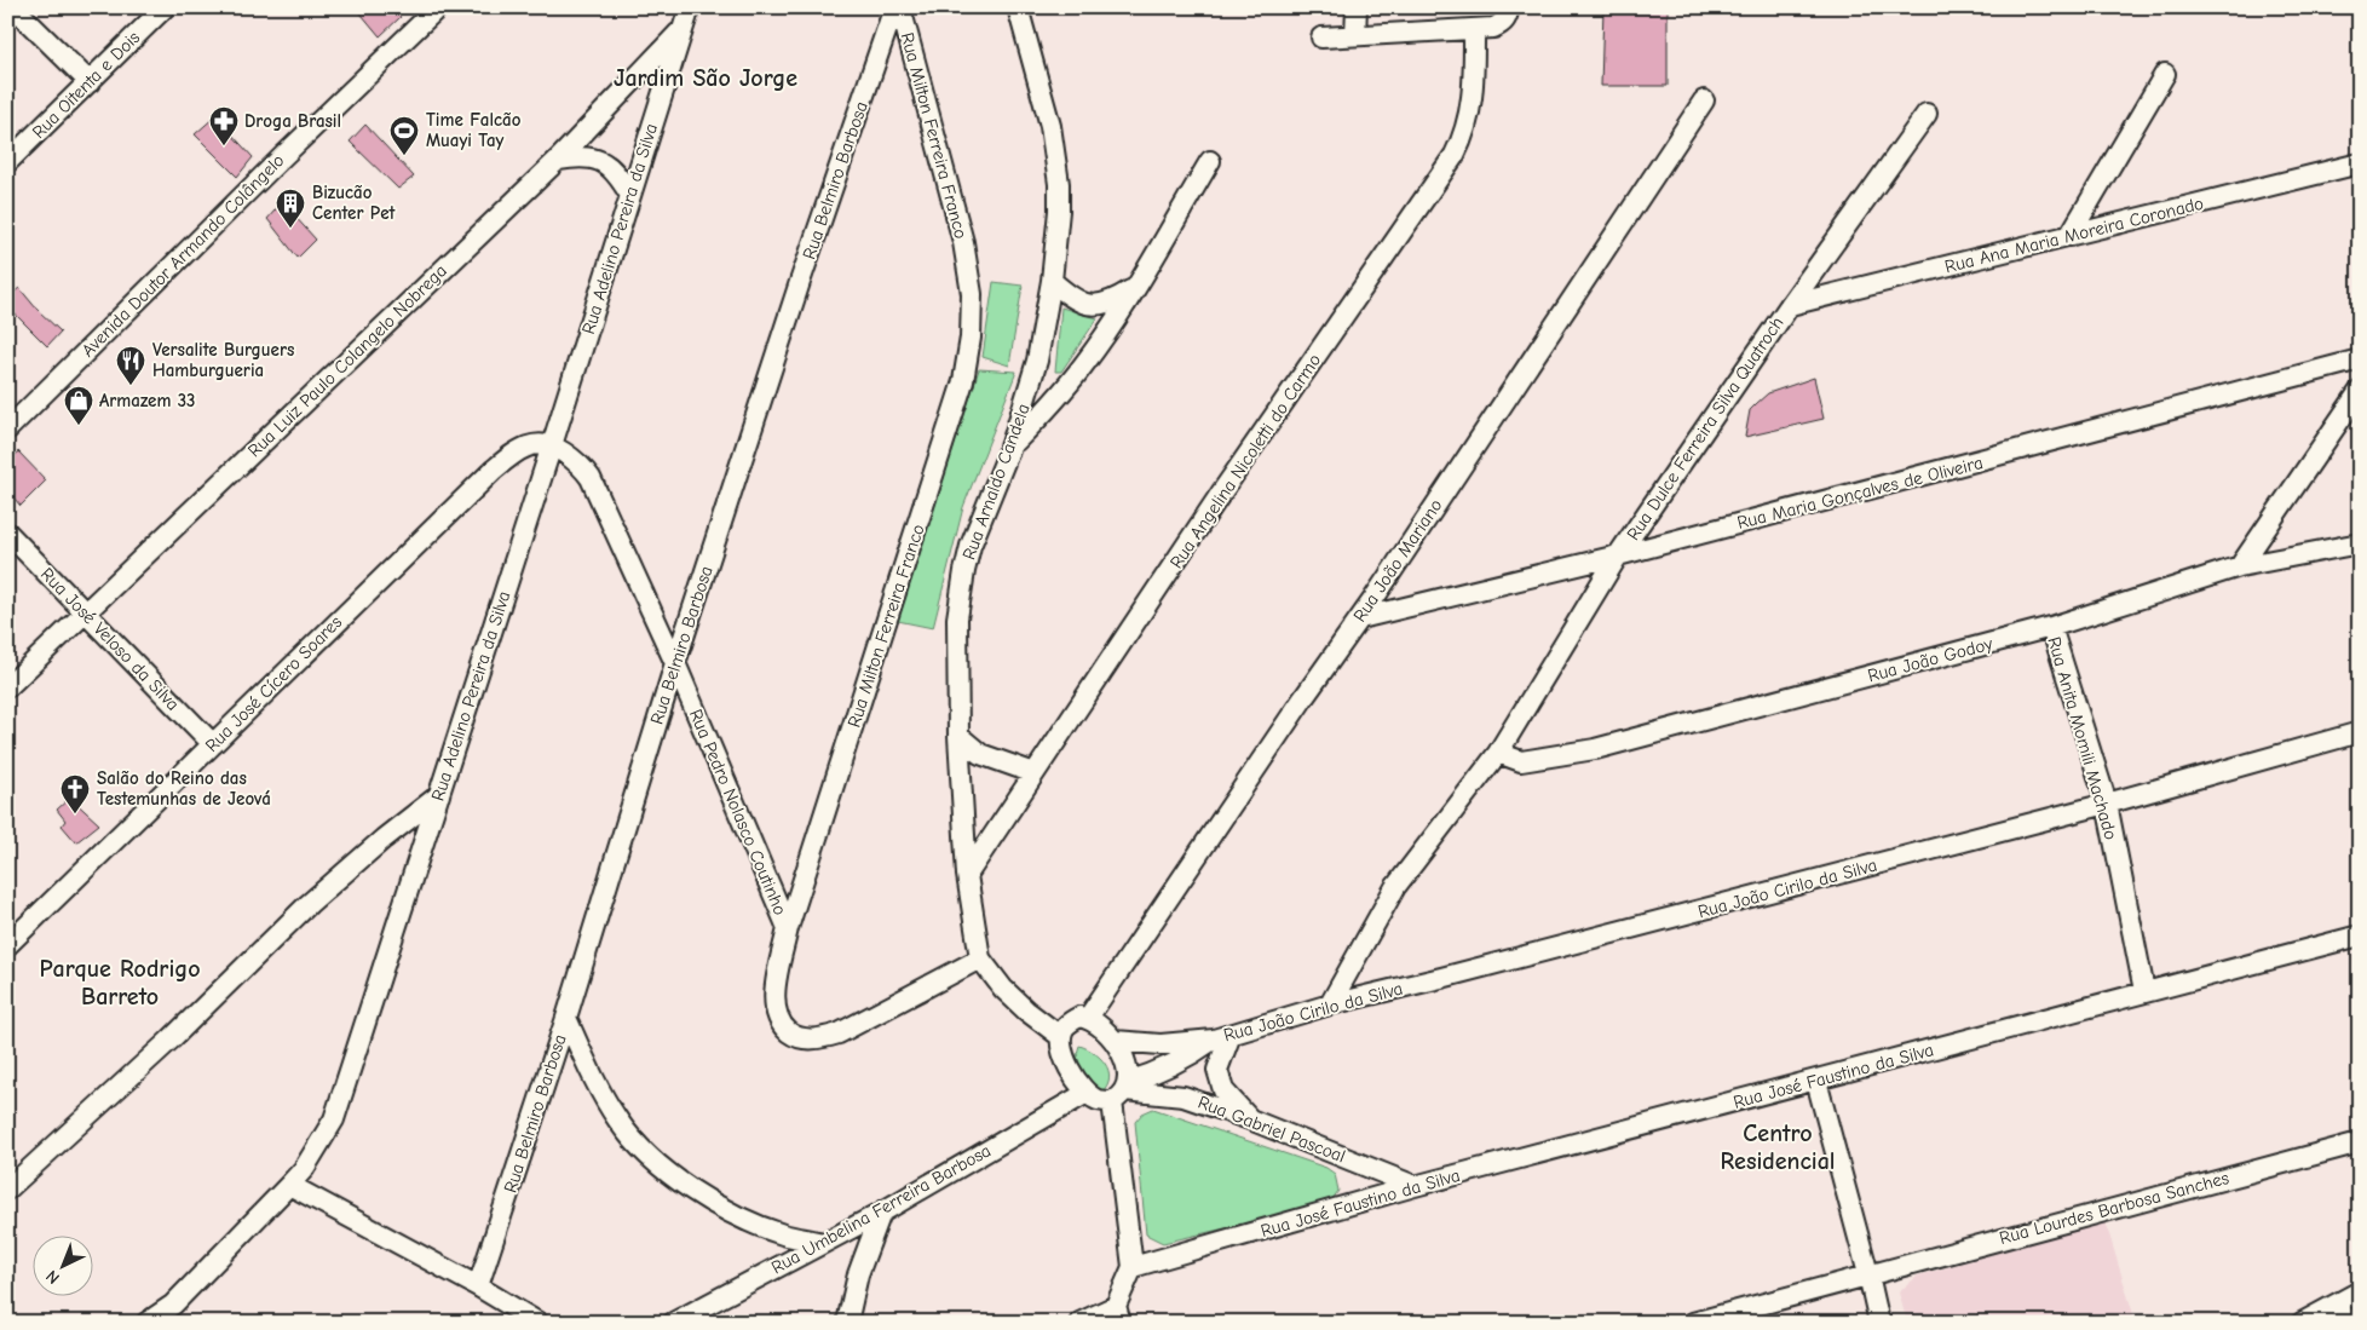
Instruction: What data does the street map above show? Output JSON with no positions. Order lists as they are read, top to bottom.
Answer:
{
  "streets": {
    "street": [
      "Rua Oitenta e Dois",
      "Rua Milton Ferreira Franco",
      "Rua Belmiro Barbosa",
      "Rua Adelino Pereira da Silva",
      "Rua Ana Maria Moreira Coronado",
      "Avenida Doutor Armando Colângelo",
      "Rua Luiz Paulo Colangelo Nobrega",
      "Rua Dulce Ferreira Silva Quatroch",
      "Rua Angelina Nicoletti do Carmo",
      "Rua Arnaldo Candela",
      "Rua Maria Gonçalves de Oliveira",
      "Rua João Mariano",
      "Rua José Veloso da Silva",
      "Rua João Godoy",
      "Rua José Cícero Soares",
      "Rua Anita Momili Machado",
      "Rua Pedro Nolasco Coutinho",
      "Rua João Cirilo da Silva",
      "Rua José Faustino da Silva",
      "Rua Gabriel Pascoal",
      "Rua Lourdes Barbosa Sanches",
      "Rua Umbelina Ferreira Barbosa"
    ]
  },
  "crossings": [
    ["Rua Milton Ferreira Franco", "Rua Arnaldo Candela"],
    ["Rua Milton Ferreira Franco", "Rua Pedro Nolasco Coutinho"],
    ["Rua Belmiro Barbosa", "Rua Pedro Nolasco Coutinho"],
    ["Rua Adelino Pereira da Silva", "Rua Luiz Paulo Colangelo Nobrega"],
    ["Rua Adelino Pereira da Silva", "Rua José Cícero Soares"],
    ["Rua Adelino Pereira da Silva", "Rua Pedro Nolasco Coutinho"],
    ["Rua Ana Maria Moreira Coronado", "Rua Dulce Ferreira Silva Quatroch"],
    ["Rua Luiz Paulo Colangelo Nobrega", "Rua José Veloso da Silva"],
    ["Rua Dulce Ferreira Silva Quatroch", "Rua Maria Gonçalves de Oliveira"],
    ["Rua Dulce Ferreira Silva Quatroch", "Rua João Godoy"],
    ["Rua Dulce Ferreira Silva Quatroch", "Rua João Cirilo da Silva"],
    ["Rua Angelina Nicoletti do Carmo", "Rua Arnaldo Candela"],
    ["Rua Maria Gonçalves de Oliveira", "Rua João Mariano"],
    ["Rua João Mariano", "Rua João Cirilo da Silva"],
    ["Rua João Mariano", "Rua Gabriel Pascoal"],
    ["Rua João Mariano", "Rua Umbelina Ferreira Barbosa"],
    ["Rua José Veloso da Silva", "Rua José Cícero Soares"],
    ["Rua João Godoy", "Rua Anita Momili Machado"],
    ["Rua José Cícero Soares", "Rua Pedro Nolasco Coutinho"],
    ["Rua Anita Momili Machado", "Rua João Cirilo da Silva"],
    ["Rua Anita Momili Machado", "Rua José Faustino da Silva"],
    ["Rua João Cirilo da Silva", "Rua Gabriel Pascoal"],
    ["Rua João Cirilo da Silva", "Rua Umbelina Ferreira Barbosa"],
    ["Rua José Faustino da Silva", "Rua Gabriel Pascoal"],
    ["Rua Gabriel Pascoal", "Rua Umbelina Ferreira Barbosa"]
  ],
  "districts": ["Jardim São Jorge", "Parque Rodrigo Barreto", "Centro Residencial"],
  "places": {
    "pharmacy": ["Droga Brasil"],
    "sports": ["Time Falcão Muayi Tay"],
    "building": ["Bizucão Center Pet"],
    "restaurant": ["Versalite Burguers Hamburgueria"],
    "shop": ["Armazem 33"],
    "church": ["Salão do Reino das Testemunhas de Jeová"]
  },
  "north": "bottom left"
}
